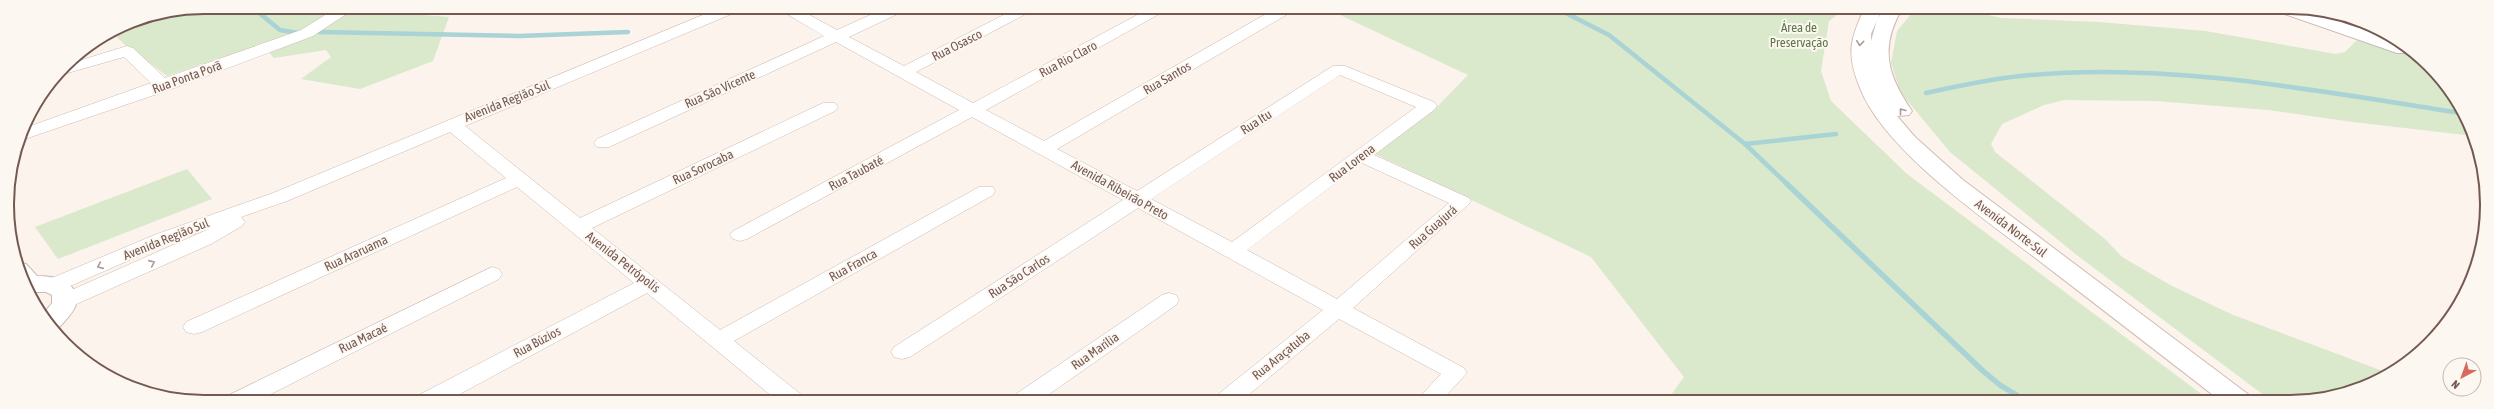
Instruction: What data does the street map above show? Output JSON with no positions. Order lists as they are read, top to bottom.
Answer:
{
  "streets": {
    "main road": ["Avenida Norte-Sul"],
    "street": [
      "Rua Osasco",
      "Rua Rio Claro",
      "Rua Ponta Porã",
      "Rua Santos",
      "Rua São Vicente",
      "Avenida Região Sul",
      "Rua Itu",
      "Rua Lorena",
      "Rua Sorocaba",
      "Rua Taubaté",
      "Avenida Ribeirão Preto",
      "Rua Guajurá",
      "Rua Araruama",
      "Avenida Petrópolis",
      "Rua Franca",
      "Rua São Carlos",
      "Rua Macaé",
      "Rua Búzios",
      "Rua Marília",
      "Rua Araçatuba"
    ]
  },
  "crossings": [
    ["Rua Osasco", "Avenida Ribeirão Preto"],
    ["Rua Rio Claro", "Rua Taubaté"],
    ["Rua Rio Claro", "Avenida Ribeirão Preto"],
    ["Rua Santos", "Avenida Ribeirão Preto"],
    ["Rua São Vicente", "Avenida Ribeirão Preto"],
    ["Avenida Região Sul", "Avenida Petrópolis"],
    ["Rua Itu", "Rua Lorena"],
    ["Rua Itu", "Avenida Ribeirão Preto"],
    ["Rua Itu", "Rua São Carlos"],
    ["Rua Lorena", "Avenida Ribeirão Preto"],
    ["Rua Lorena", "Rua Guajurá"],
    ["Rua Sorocaba", "Avenida Petrópolis"],
    ["Rua Taubaté", "Avenida Ribeirão Preto"],
    ["Avenida Ribeirão Preto", "Rua Guajurá"],
    ["Avenida Ribeirão Preto", "Rua São Carlos"],
    ["Avenida Ribeirão Preto", "Rua Araçatuba"],
    ["Rua Guajurá", "Rua Araçatuba"],
    ["Rua Araruama", "Avenida Petrópolis"],
    ["Avenida Petrópolis", "Rua Franca"],
    ["Avenida Petrópolis", "Rua Búzios"]
  ],
  "parks": ["Área de Preservação"],
  "north": "bottom left"
}
